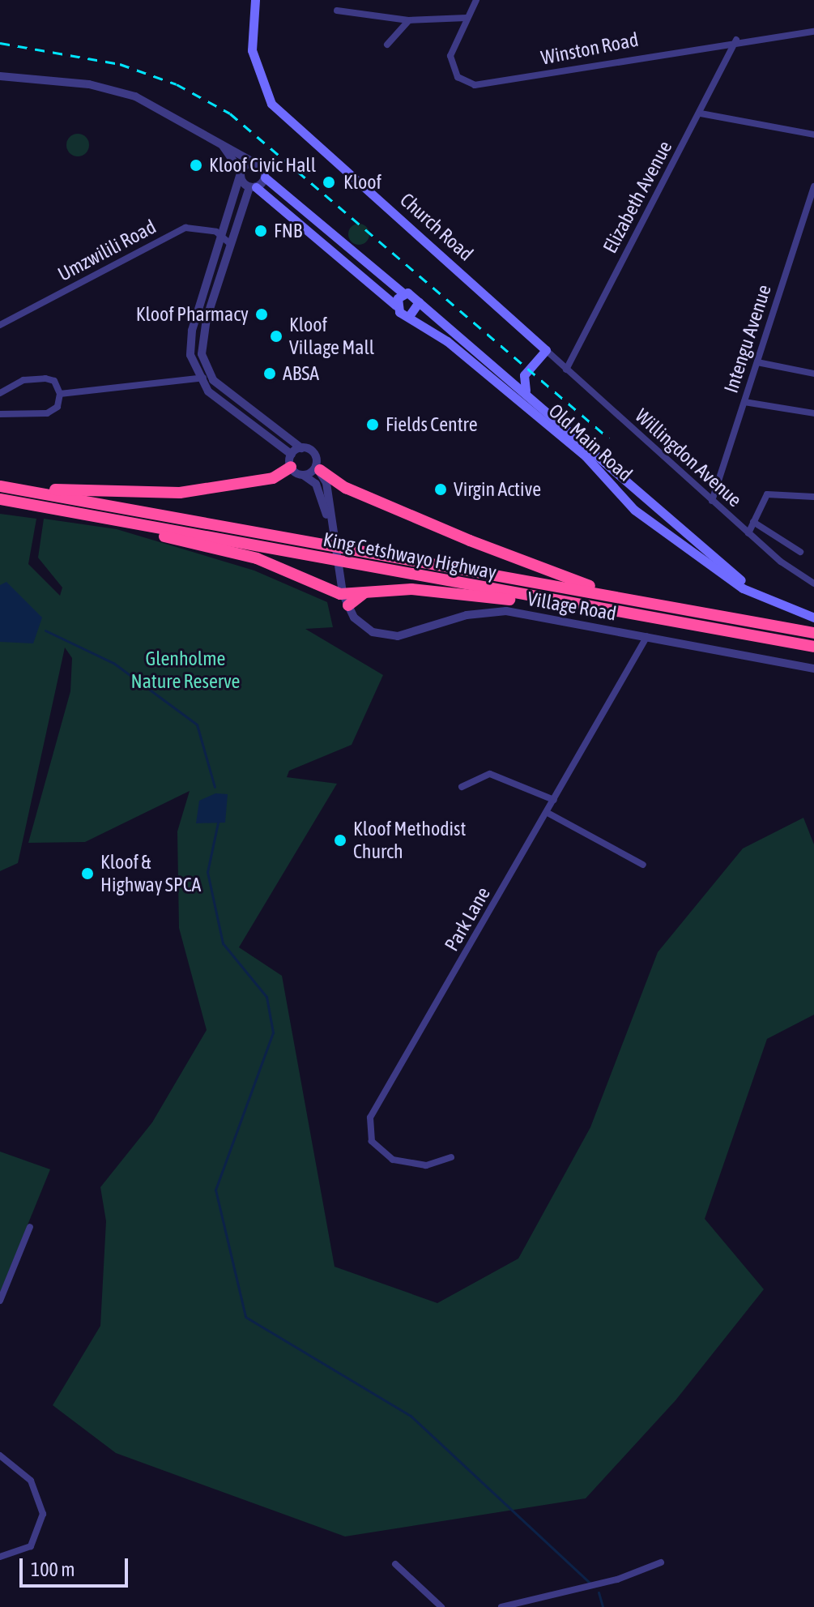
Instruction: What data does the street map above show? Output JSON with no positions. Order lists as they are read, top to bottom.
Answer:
{
  "streets": {
    "highway": ["King Cetshwayo Highway"],
    "main road": ["Church Road", "Old Main Road"],
    "street": [
      "Winston Road",
      "Elizabeth Avenue",
      "Umzwilili Road",
      "Intengu Avenue",
      "Willingdon Avenue",
      "Village Road",
      "Park Lane"
    ]
  },
  "crossings": [
    ["Winston Road", "Elizabeth Avenue"],
    ["Elizabeth Avenue", "Willingdon Avenue"],
    ["Church Road", "Willingdon Avenue"],
    ["Intengu Avenue", "Willingdon Avenue"],
    ["Village Road", "Park Lane"]
  ],
  "parks": ["Glenholme Nature Reserve"],
  "places": [
    "Kloof Civic Hall",
    "Kloof",
    "FNB",
    "Kloof Pharmacy",
    "Kloof Village Mall",
    "ABSA",
    "Fields Centre",
    "Virgin Active",
    "Kloof Methodist Church",
    "Kloof & Highway SPCA"
  ],
  "scale_bar": "100 m"
}
